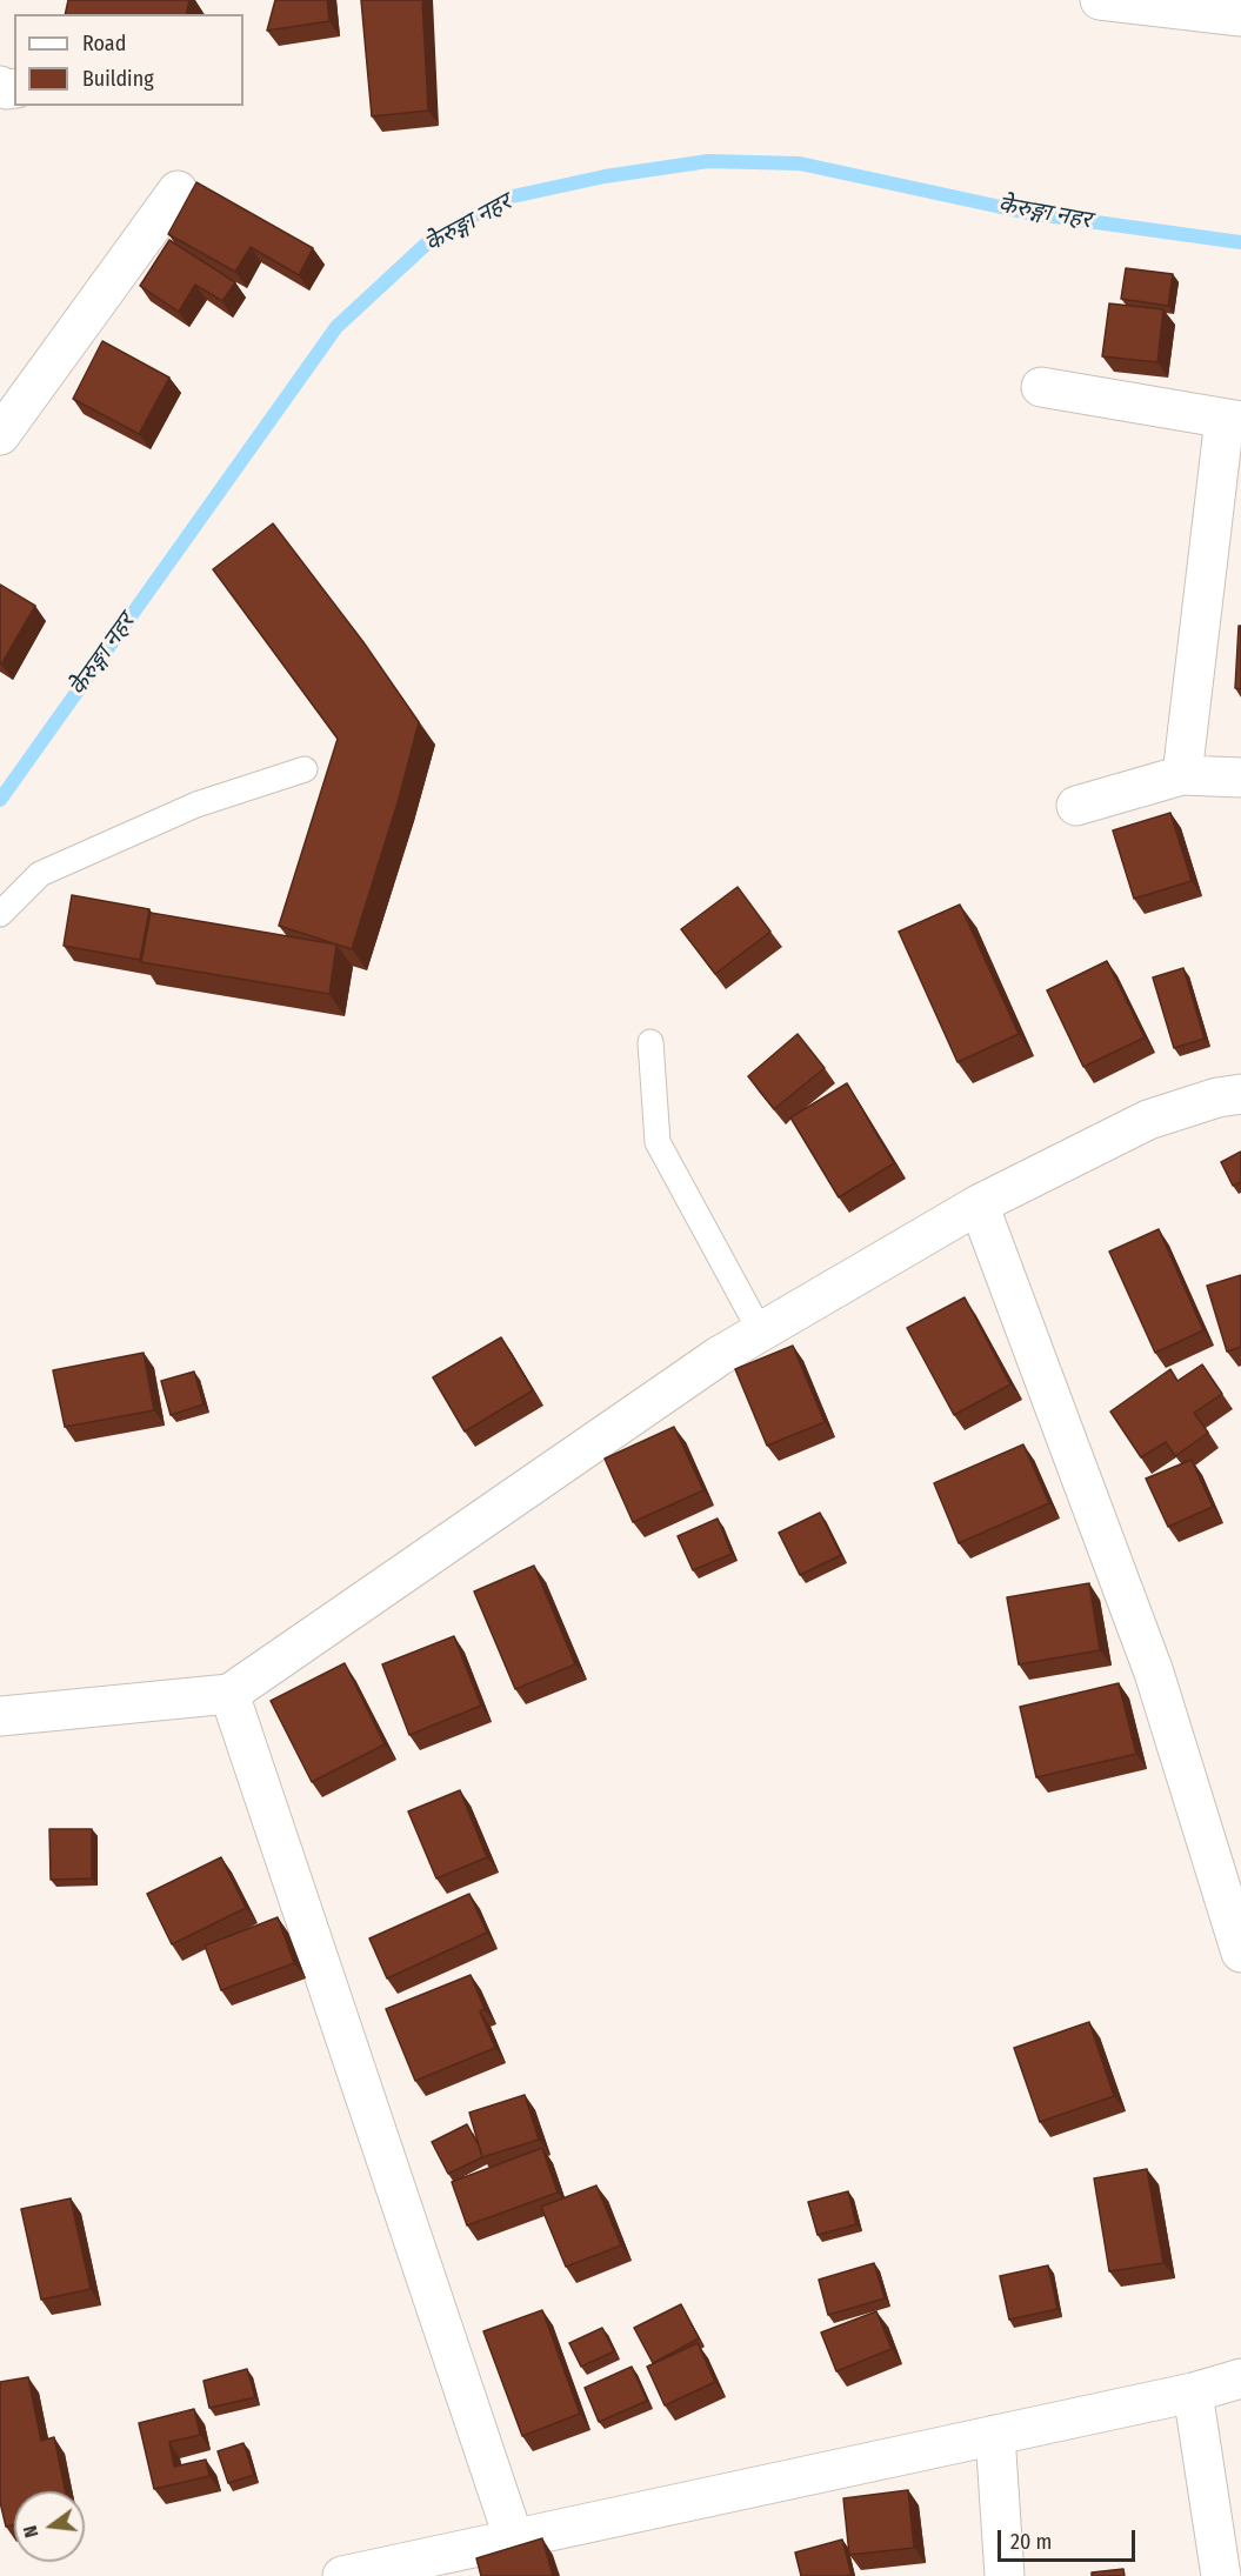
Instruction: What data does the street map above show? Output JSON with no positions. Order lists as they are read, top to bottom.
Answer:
{
  "water": ["केेरुङ्गा नहर"],
  "legend": ["Road", "Building"],
  "scale_bar": "20 m",
  "north": "left"
}
